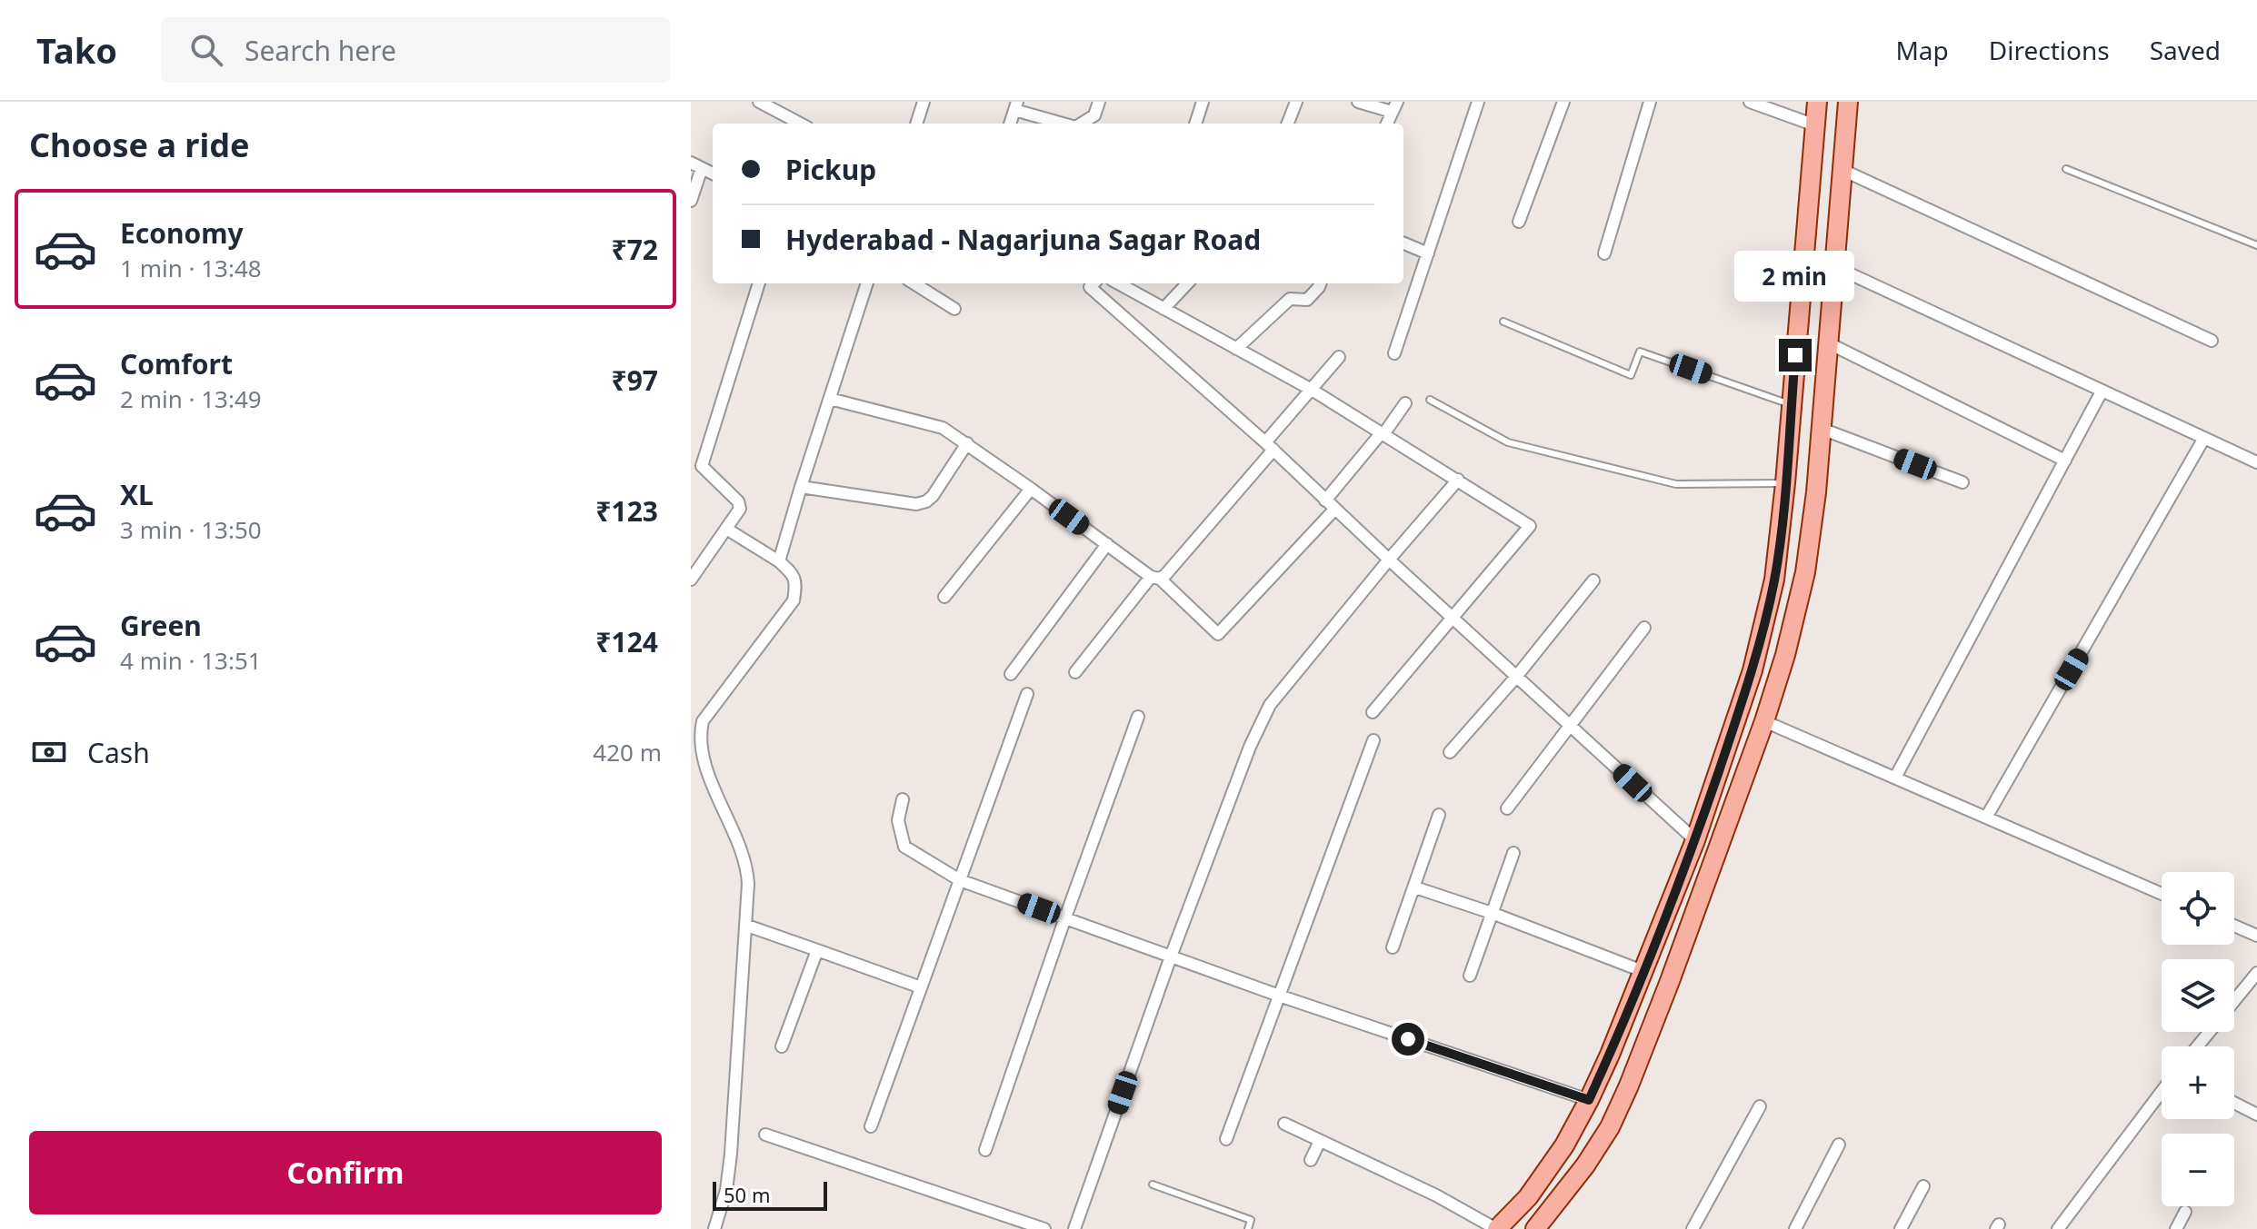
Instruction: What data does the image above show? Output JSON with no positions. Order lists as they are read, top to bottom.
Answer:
{
  "scale_bar": "50 m",
  "page": {
    "header": "Tako",
    "search": "Search here",
    "nav": ["Map", "Directions", "Saved"],
    "heading": "Choose a ride",
    "banner": ["Pickup", "Hyderabad - Nagarjuna Sagar Road"],
    "list": [
      {
        "name": "Economy",
        "note": "1 min · 13:48",
        "value": "₹72"
      },
      {
        "name": "Comfort",
        "note": "2 min · 13:49",
        "value": "₹97"
      },
      {
        "name": "XL",
        "note": "3 min · 13:50",
        "value": "₹123"
      },
      {
        "name": "Green",
        "note": "4 min · 13:51",
        "value": "₹124"
      }
    ],
    "bubble": "2 min",
    "pay": ["Cash", "420 m"],
    "map_buttons": ["+", "−"],
    "buttons": "Confirm",
    "scale": "50 m"
  }
}
